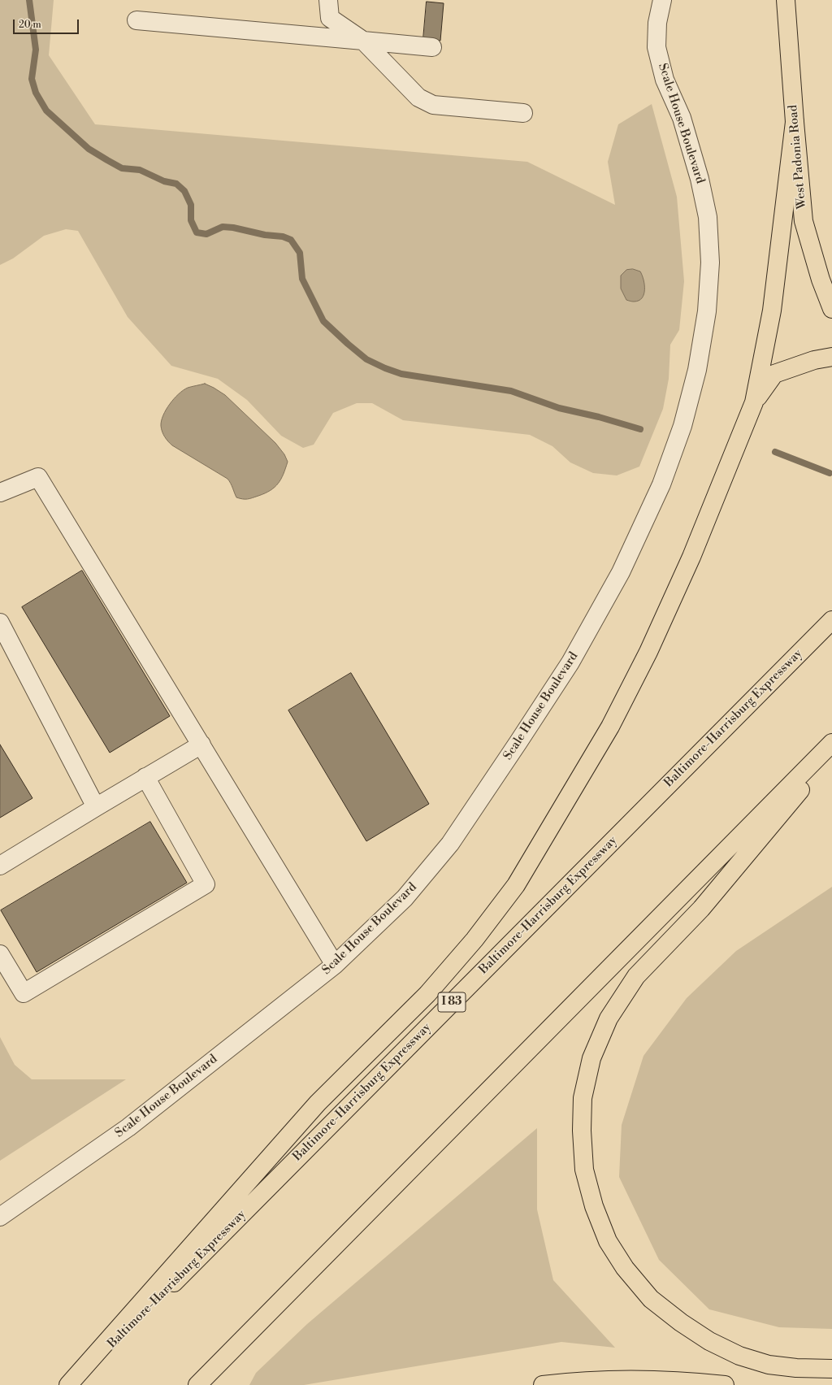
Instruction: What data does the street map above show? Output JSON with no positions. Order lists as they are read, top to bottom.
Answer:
{
  "streets": {
    "main road": ["West Padonia Road", "Baltimore-Harrisburg Expressway", "I 83"],
    "lane": ["Scale House Boulevard"]
  },
  "scale_bar": "20 m"
}
